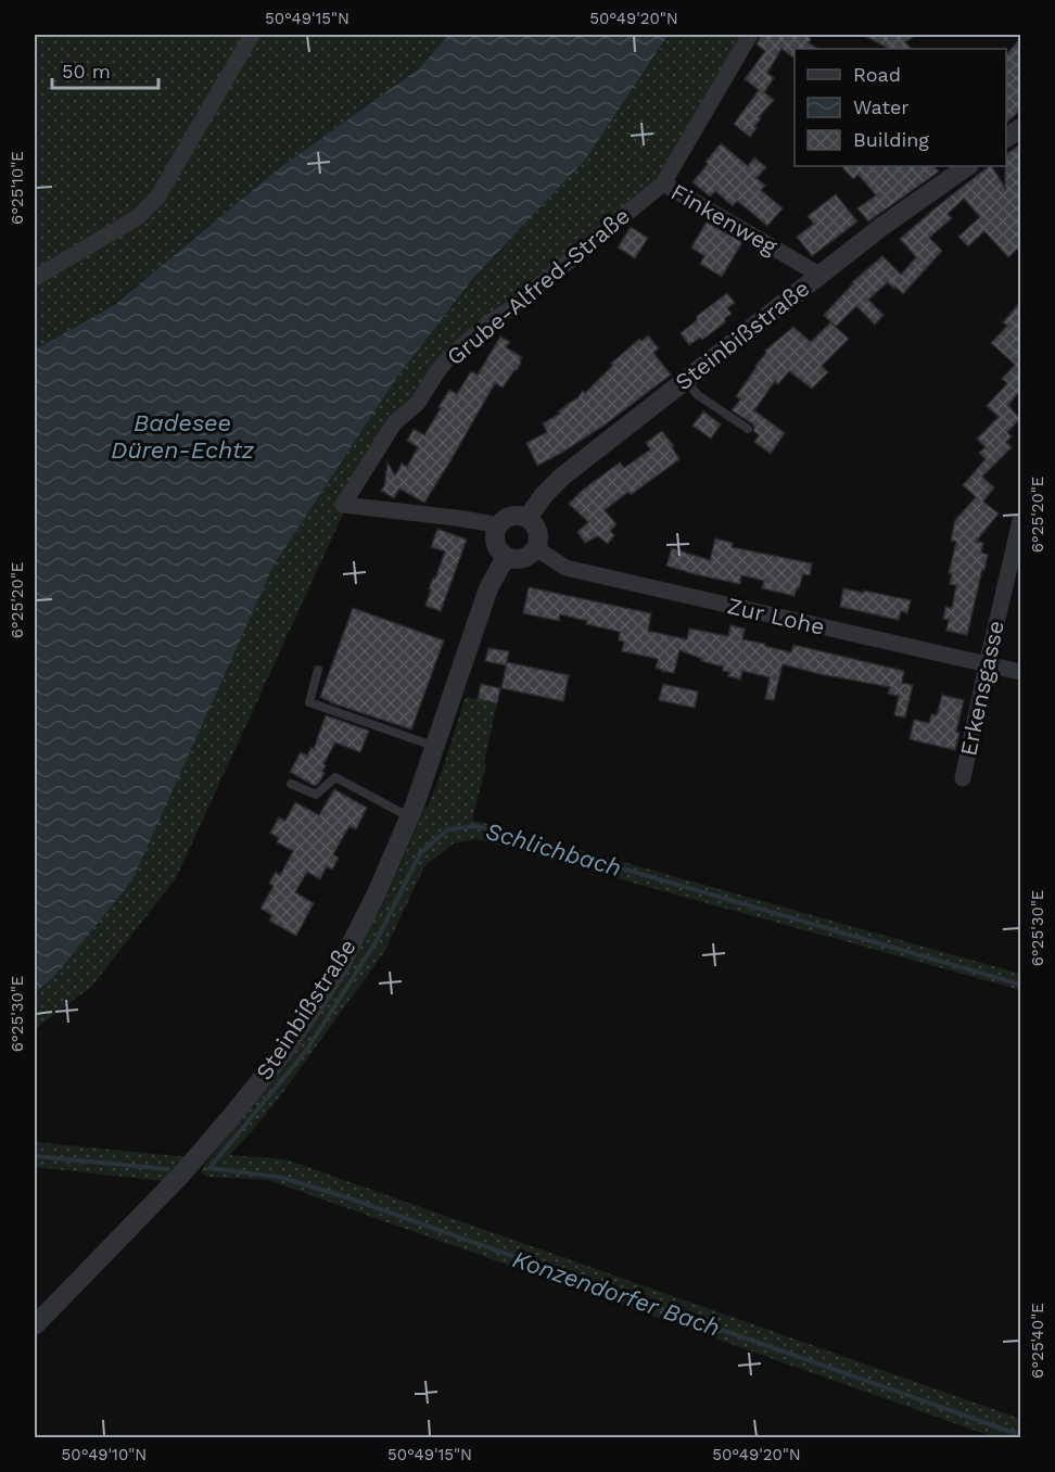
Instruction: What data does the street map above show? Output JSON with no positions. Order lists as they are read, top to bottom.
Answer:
{
  "streets": {
    "street": [
      "Finkenweg",
      "Grube-Alfred-Straße",
      "Steinbißstraße",
      "Zur Lohe",
      "Erkensgasse"
    ]
  },
  "crossings": [
    ["Finkenweg", "Grube-Alfred-Straße"],
    ["Finkenweg", "Steinbißstraße"],
    ["Grube-Alfred-Straße", "Steinbißstraße"],
    ["Grube-Alfred-Straße", "Zur Lohe"],
    ["Steinbißstraße", "Zur Lohe"],
    ["Zur Lohe", "Erkensgasse"]
  ],
  "water": ["Badesee Düren-Echtz", "Schlichbach", "Konzendorfer Bach"],
  "legend": ["Road", "Water", "Building"],
  "scale_bar": "50 m",
  "coordinates": [
    "50°49'15\"N",
    "50°49'20\"N",
    "6°25'10\"E",
    "6°25'20\"E",
    "6°25'30\"E",
    "6°25'40\"E",
    "50°49'10\"N"
  ]
}
